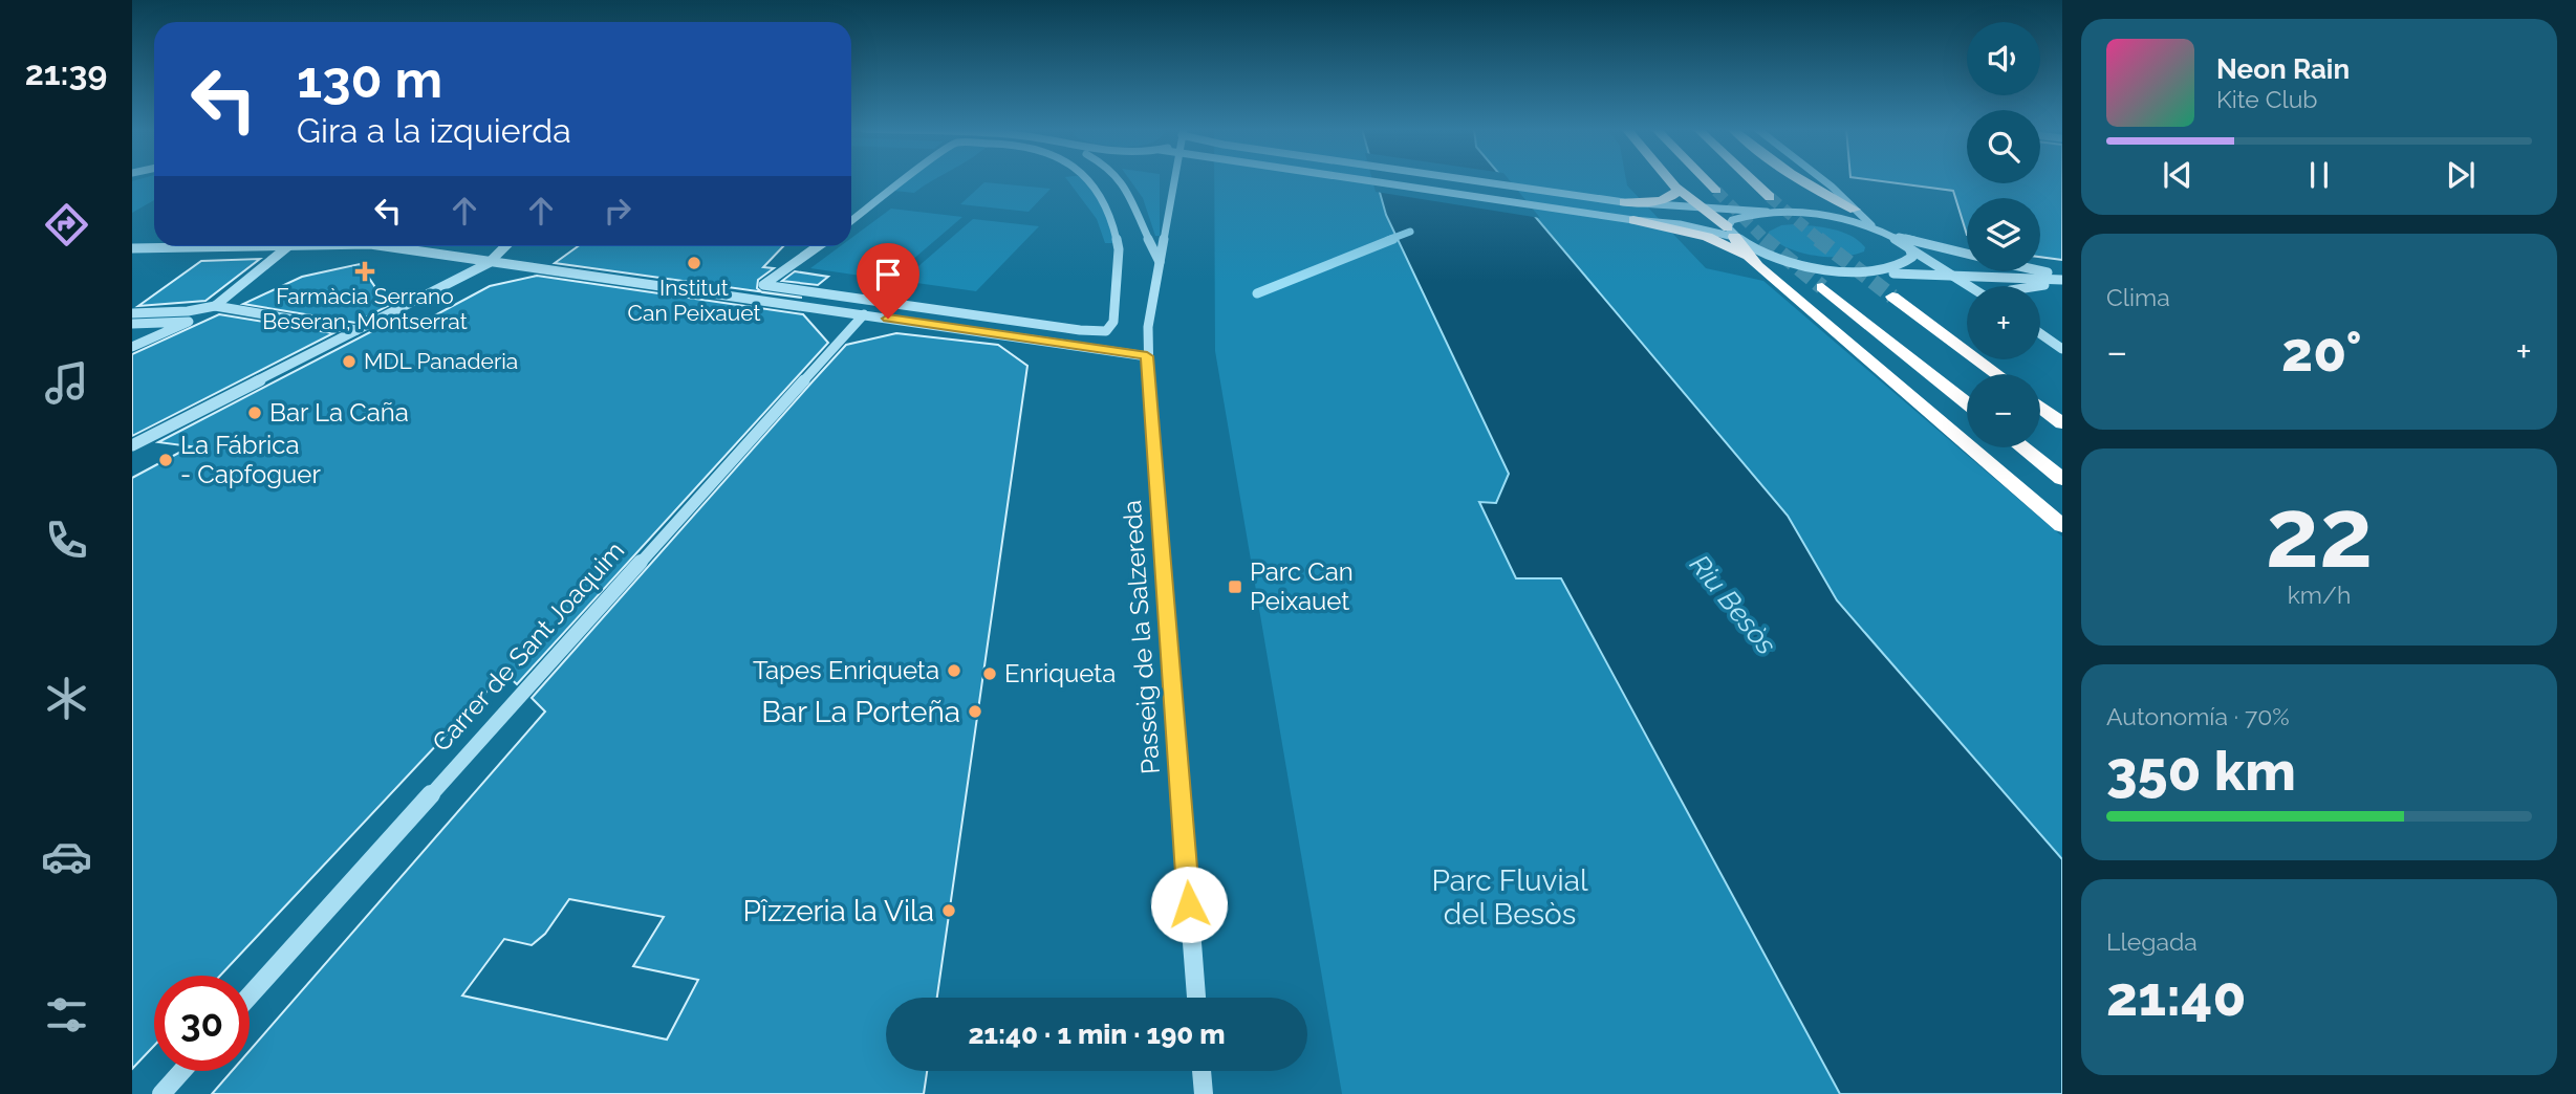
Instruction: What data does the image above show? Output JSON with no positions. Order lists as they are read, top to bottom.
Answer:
{
  "streets": {
    "street": ["Passeig de la Salzereda", "Carrer de Sant Joaquim"]
  },
  "water": ["Riu Besòs"],
  "parks": ["Parc Fluvial del Besòs"],
  "places": {
    "other": [
      "Institut Can Peixauet",
      "MDL Panaderia",
      "Bar La Caña",
      "La Fábrica - Capfoguer",
      "Tapes Enriqueta",
      "Enriqueta",
      "Bar La Porteña",
      "Pîzzeria la Vila"
    ],
    "health": ["Farmàcia Serrano Beseran, Montserrat"],
    "transit": ["Parc Can Peixauet"]
  },
  "page": {
    "tabs": "21:39",
    "map_buttons": ["+", "−"],
    "turn": ["130 m", "Gira a la izquierda"],
    "song": ["Neon Rain", "Kite Club"],
    "tile": [
      "Clima",
      ["22", "km/h"],
      ["Autonomía · 70%", "350 km"],
      ["Llegada", "21:40"]
    ],
    "heat": ["−", "20°", "+"],
    "limit": "30",
    "trip": "21:40 · 1 min · 190 m"
  }
}
